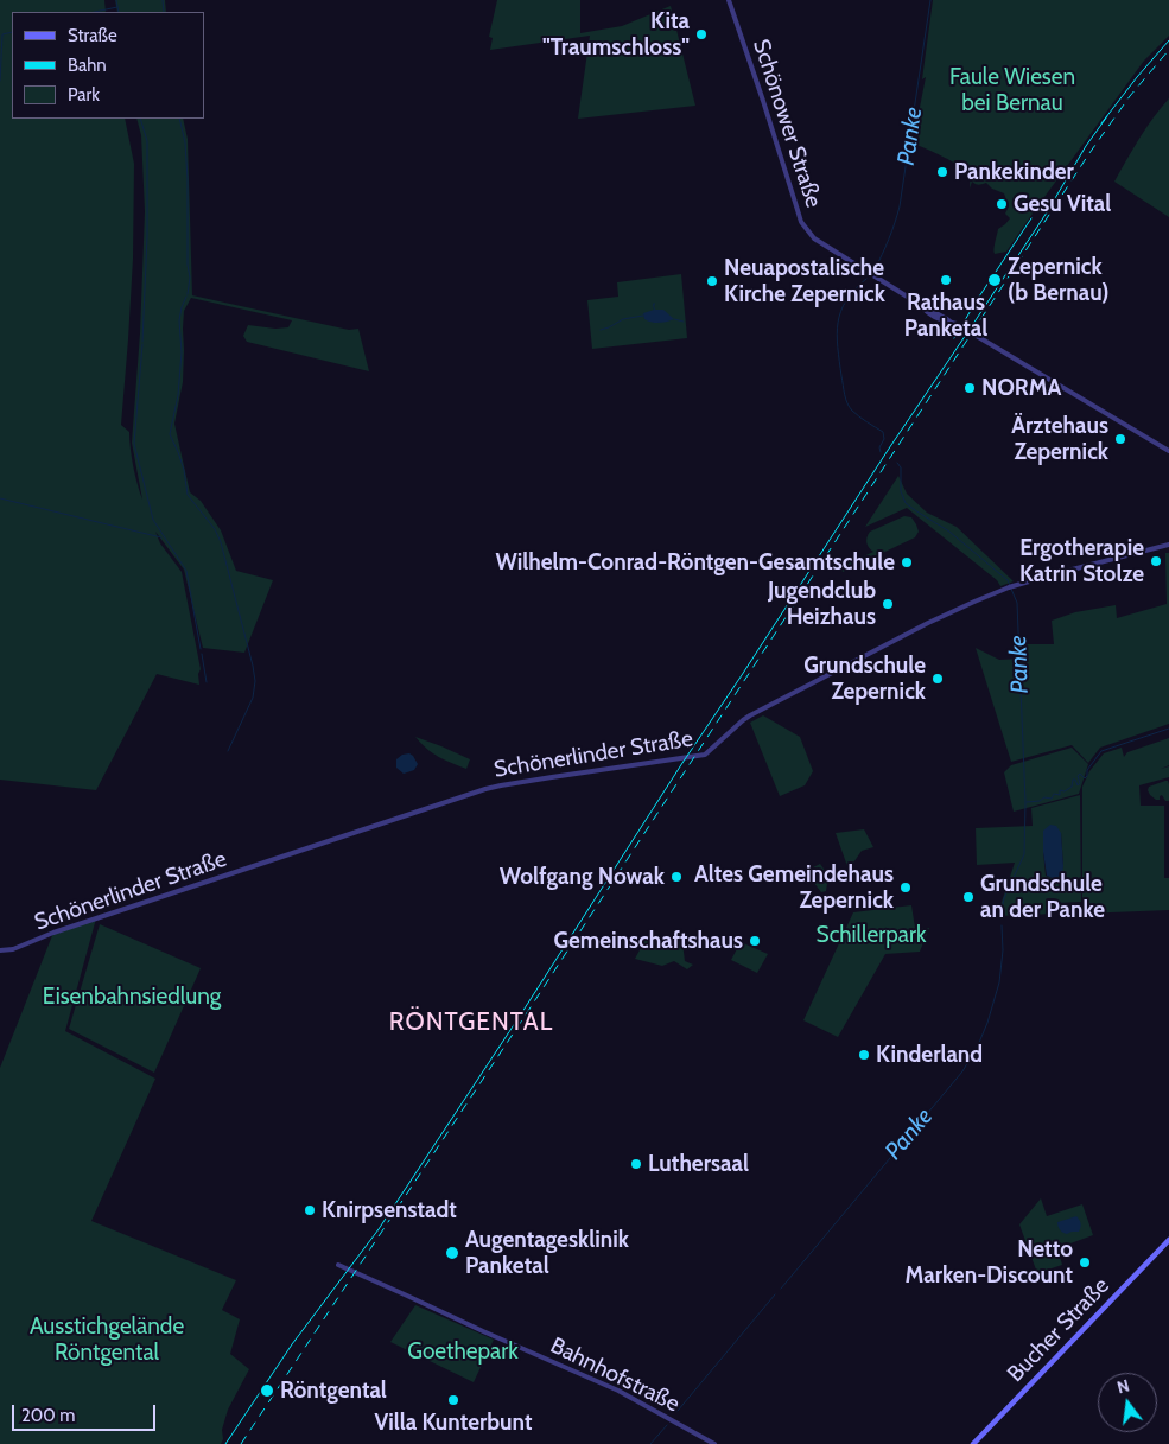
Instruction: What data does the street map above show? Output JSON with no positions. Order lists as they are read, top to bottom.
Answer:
{
  "streets": {
    "main road": ["Bucher Straße"],
    "street": ["Schönower Straße", "Schönerlinder Straße", "Bahnhofstraße"]
  },
  "districts": ["RÖNTGENTAL"],
  "water": ["Panke"],
  "parks": [
    "Faule Wiesen bei Bernau",
    "Schillerpark",
    "Eisenbahnsiedlung",
    "Ausstichgelände Röntgental",
    "Goethepark"
  ],
  "places": [
    "Kita \"Traumschloss\"",
    "Pankekinder",
    "Gesu Vital",
    "Rathaus Panketal",
    "Zepernick (b Bernau)",
    "Neuapostalische Kirche Zepernick",
    "NORMA",
    "Ärztehaus Zepernick",
    "Ergotherapie Katrin Stolze",
    "Wilhelm-Conrad-Röntgen-Gesamtschule",
    "Jugendclub Heizhaus",
    "Grundschule Zepernick",
    "Wolfgang Nowak",
    "Altes Gemeindehaus Zepernick",
    "Grundschule an der Panke",
    "Gemeinschaftshaus",
    "Kinderland",
    "Luthersaal",
    "Knirpsenstadt",
    "Augentagesklinik Panketal",
    "Netto Marken-Discount",
    "Röntgental",
    "Villa Kunterbunt"
  ],
  "legend": ["Straße", "Bahn", "Park"],
  "scale_bar": "200 m",
  "north": "top"
}
